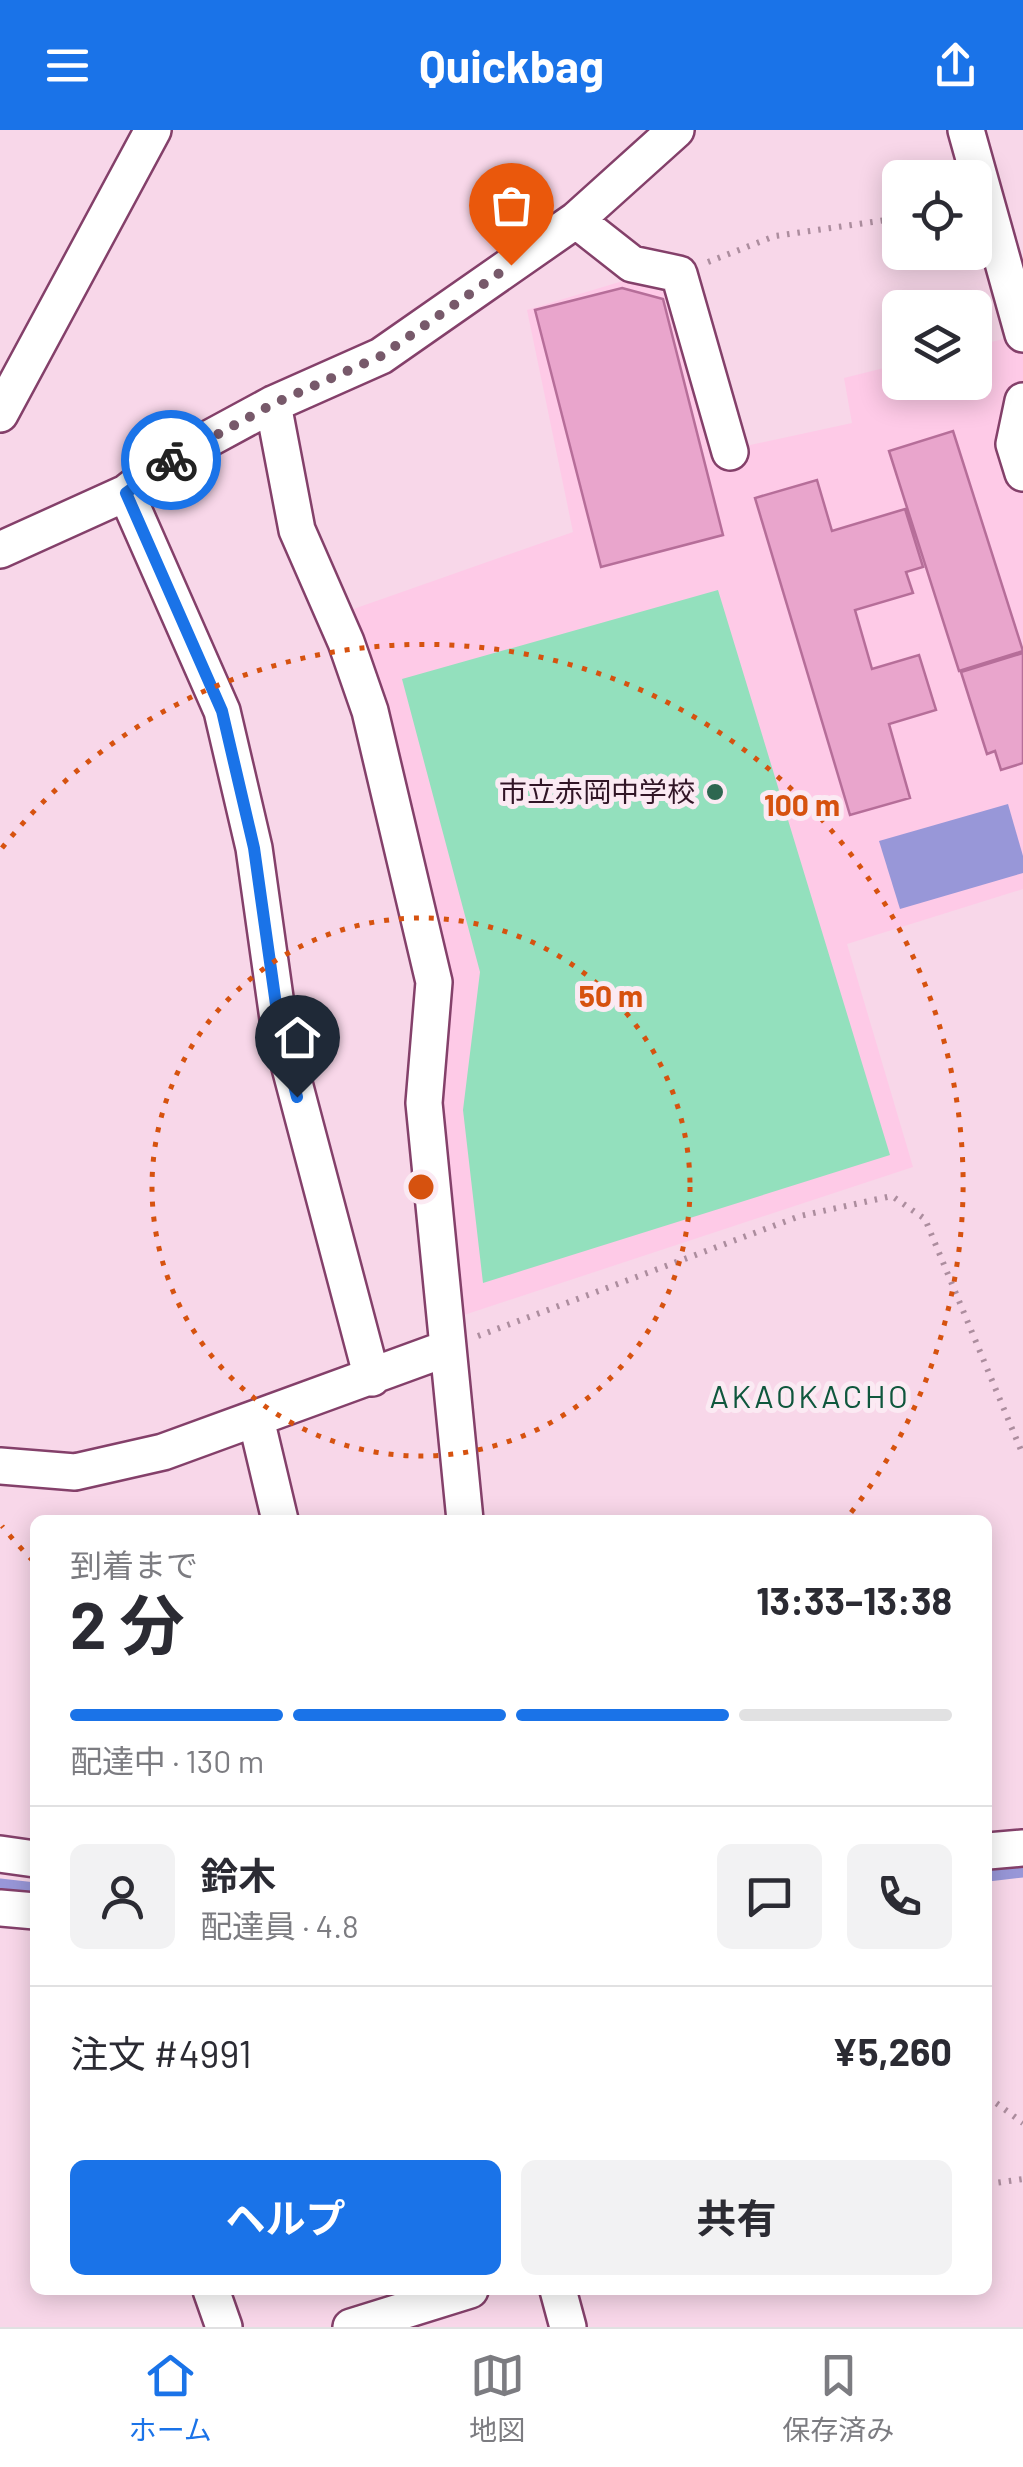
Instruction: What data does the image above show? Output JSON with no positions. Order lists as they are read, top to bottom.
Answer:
{
  "districts": ["AKAOKACHO"],
  "places": ["市立赤岡中学校"],
  "page": {
    "header": "Quickbag",
    "heading": ["2 分", "到着まで", "13:33–13:38"],
    "panel": [
      "鈴木",
      "配達員 · 4.8",
      "注文 #4991",
      "¥5,260"
    ],
    "bar": "配達中 · 130 m",
    "buttons": ["ヘルプ", "共有"],
    "tabs": ["ホーム", "地図", "保存済み"]
  },
  "rings": ["100 m", "50 m"]
}
